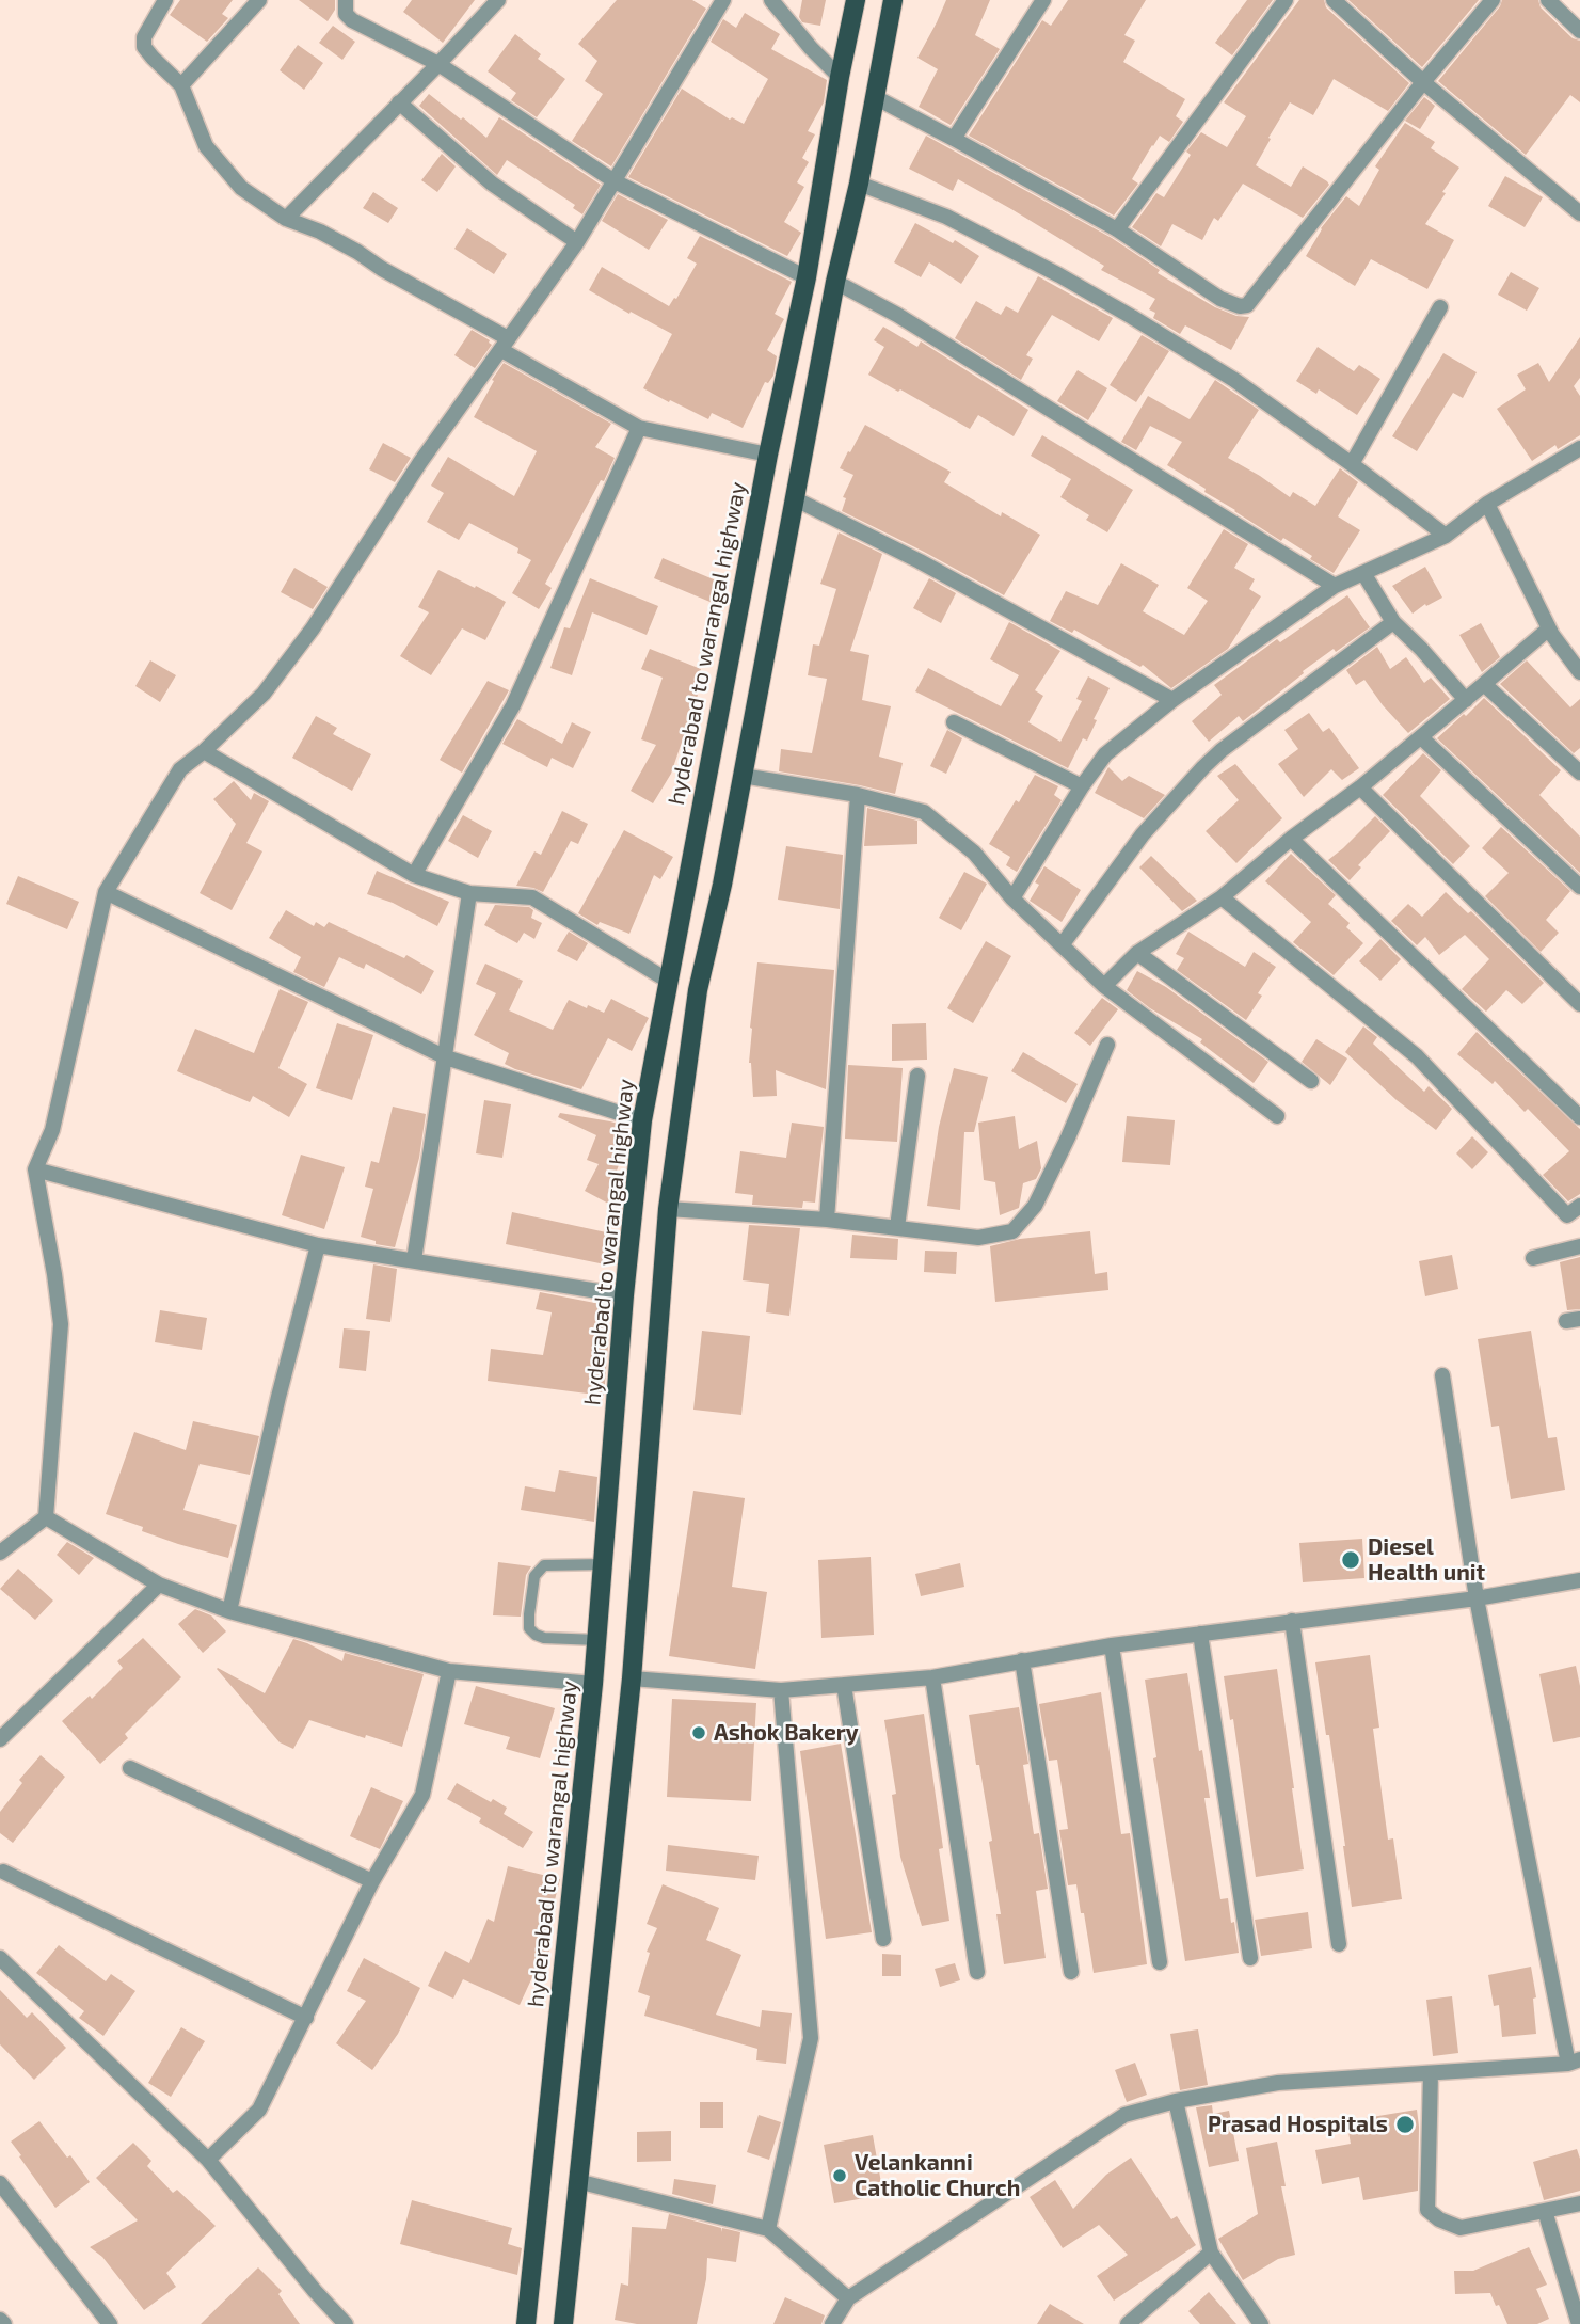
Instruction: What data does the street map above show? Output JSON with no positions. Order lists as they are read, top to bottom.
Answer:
{
  "streets": {
    "main road": ["hyderabad to warangal highway"]
  },
  "places": [
    "Diesel Health unit",
    "Ashok Bakery",
    "Prasad Hospitals",
    "Velankanni Catholic Church"
  ]
}
